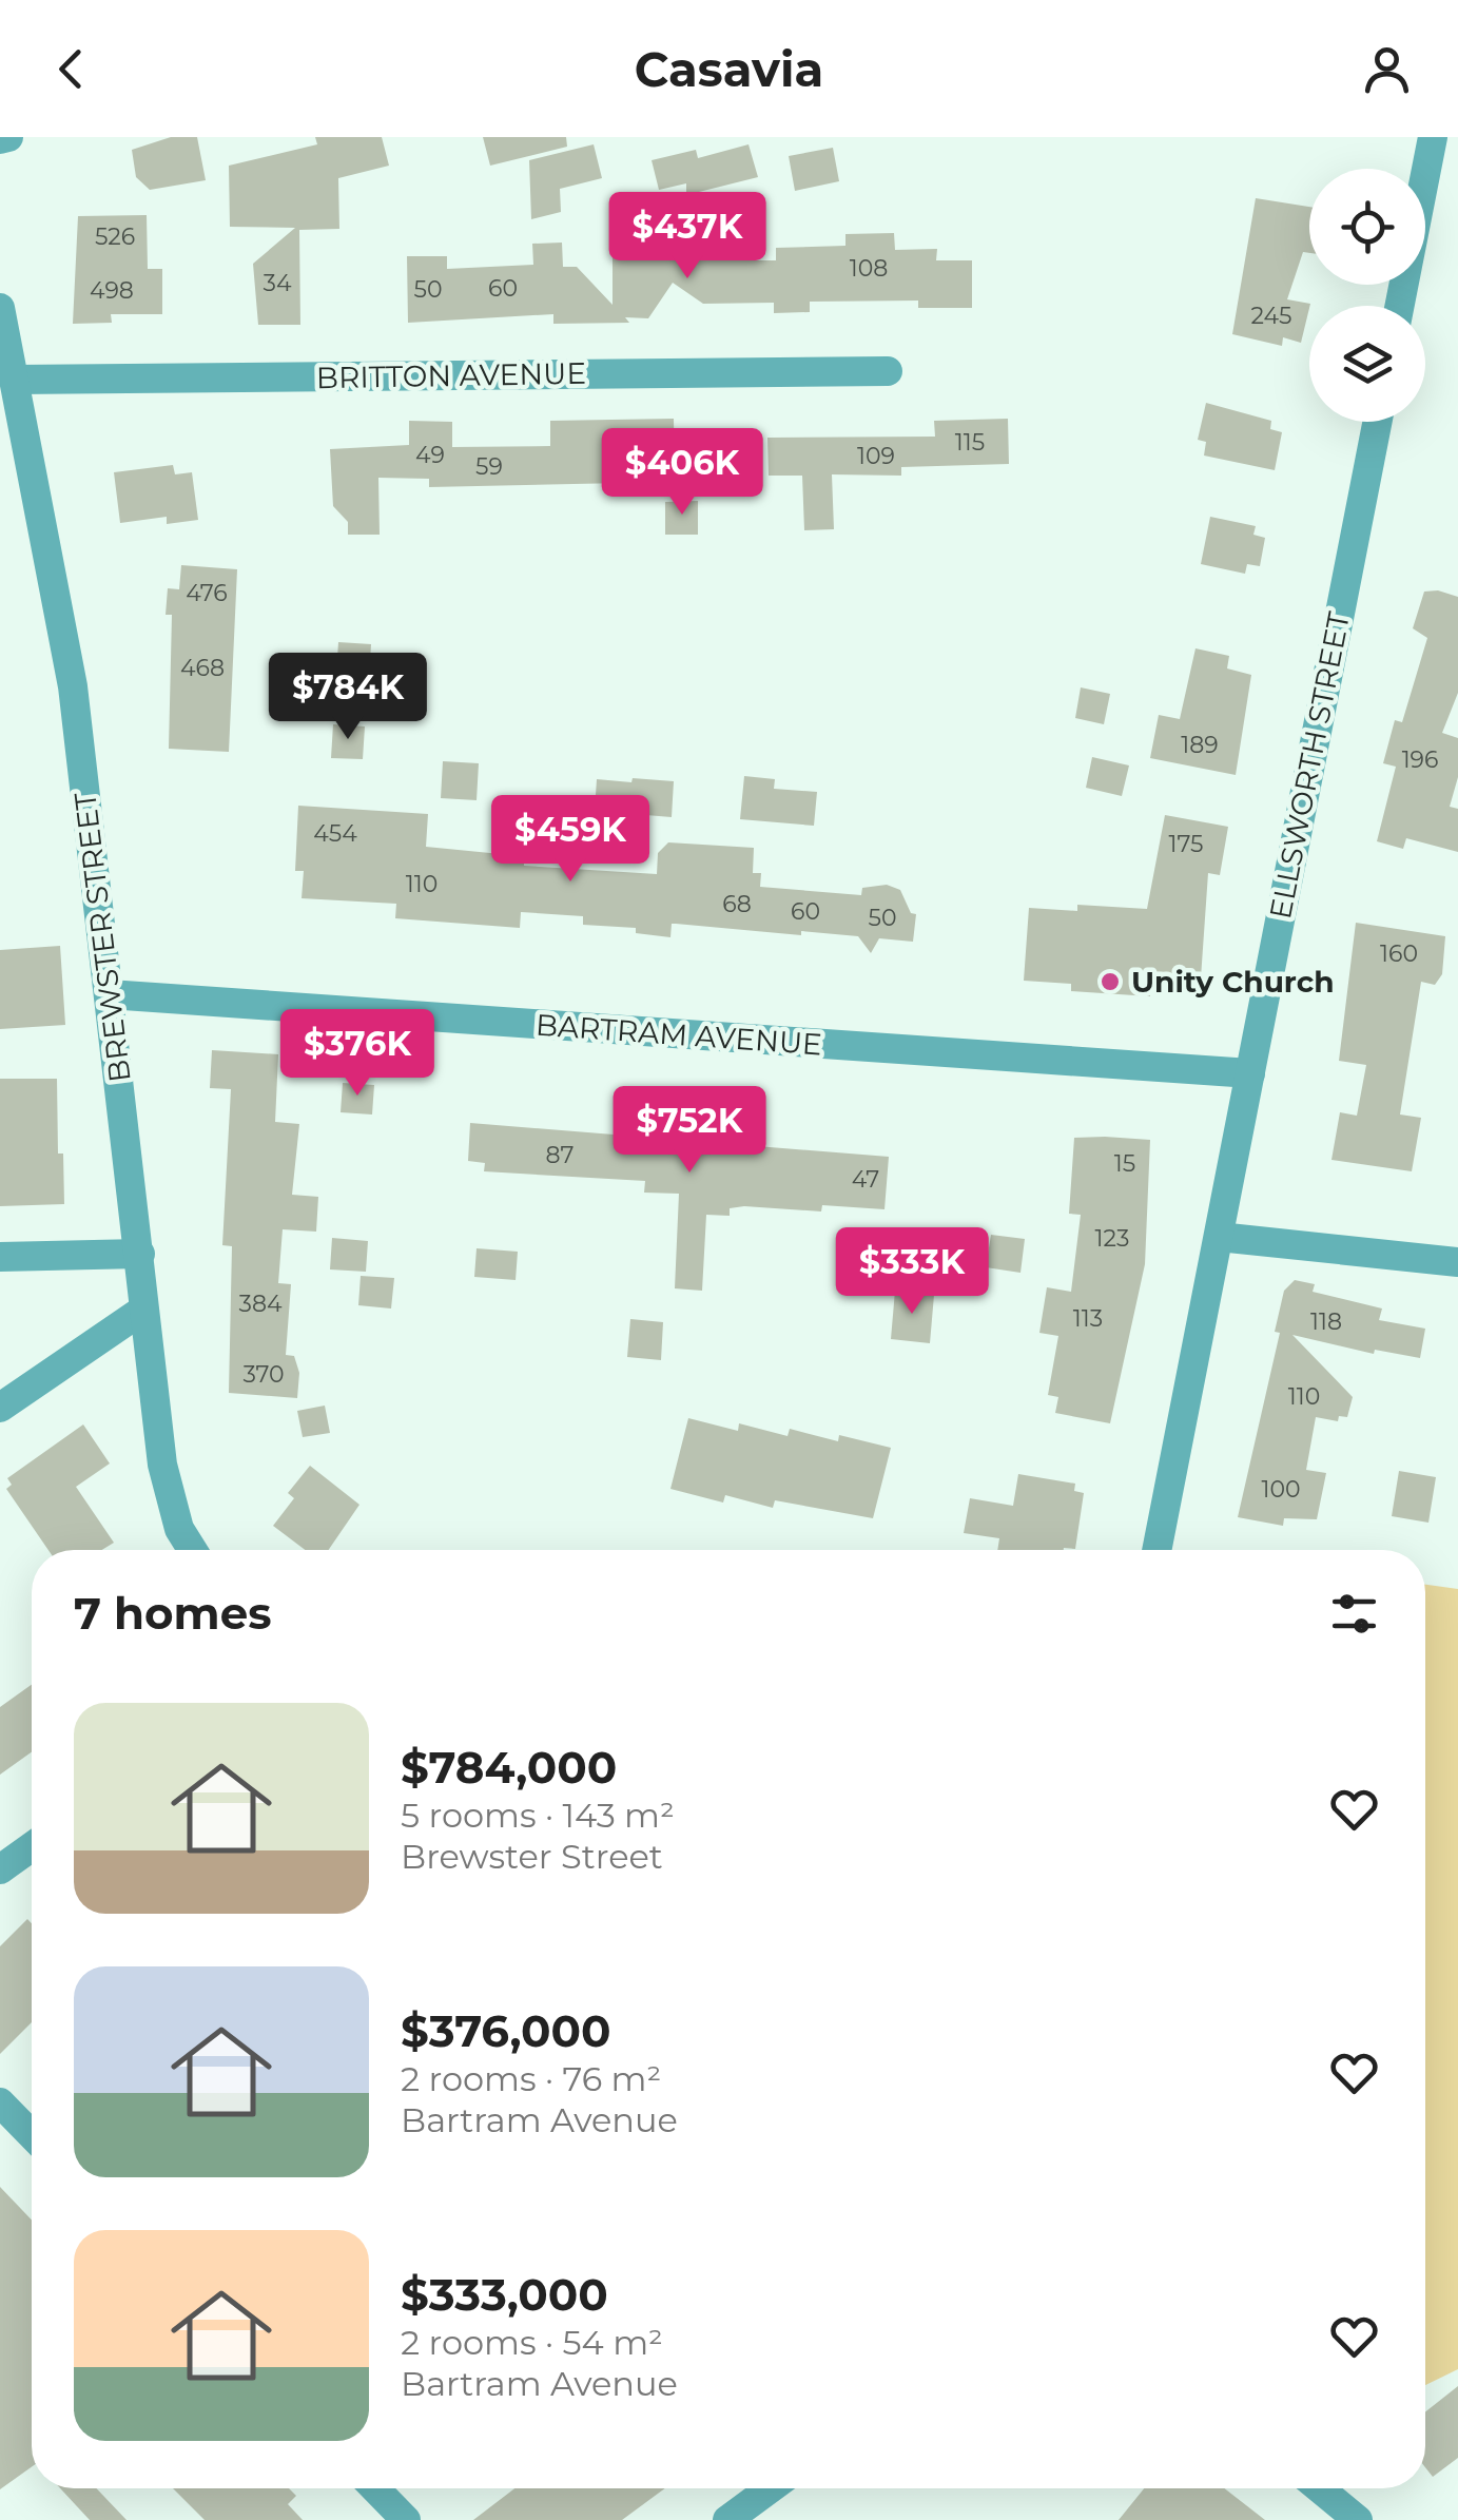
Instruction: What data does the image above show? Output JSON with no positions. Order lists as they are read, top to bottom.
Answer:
{
  "streets": {
    "street": [
      "BRITTON AVENUE",
      "ELLSWORTH STREET",
      "BREWSTER STREET",
      "BARTRAM AVENUE"
    ]
  },
  "crossings": [
    ["BRITTON AVENUE", "BREWSTER STREET"],
    ["ELLSWORTH STREET", "BARTRAM AVENUE"],
    ["BREWSTER STREET", "BARTRAM AVENUE"]
  ],
  "places": ["Unity Church"],
  "house_numbers": [
    "526",
    "108",
    "34",
    "60",
    "50",
    "498",
    "245",
    "115",
    "49",
    "109",
    "59",
    "476",
    "468",
    "189",
    "196",
    "454",
    "175",
    "110",
    "68",
    "60",
    "50",
    "160",
    "87",
    "15",
    "47",
    "123",
    "384",
    "113",
    "118",
    "370",
    "110",
    "100"
  ],
  "page": {
    "header": "Casavia",
    "price": [
      "$437K",
      "$406K",
      "$784K",
      "$459K",
      "$376K",
      "$752K",
      "$333K"
    ],
    "heading": "7 homes",
    "list": [
      {
        "name": "$784,000",
        "note": "5 rooms · 143 m² · Brewster Street"
      },
      {
        "name": "$376,000",
        "note": "2 rooms · 76 m² · Bartram Avenue"
      },
      {
        "name": "$333,000",
        "note": "2 rooms · 54 m² · Bartram Avenue"
      }
    ]
  }
}
